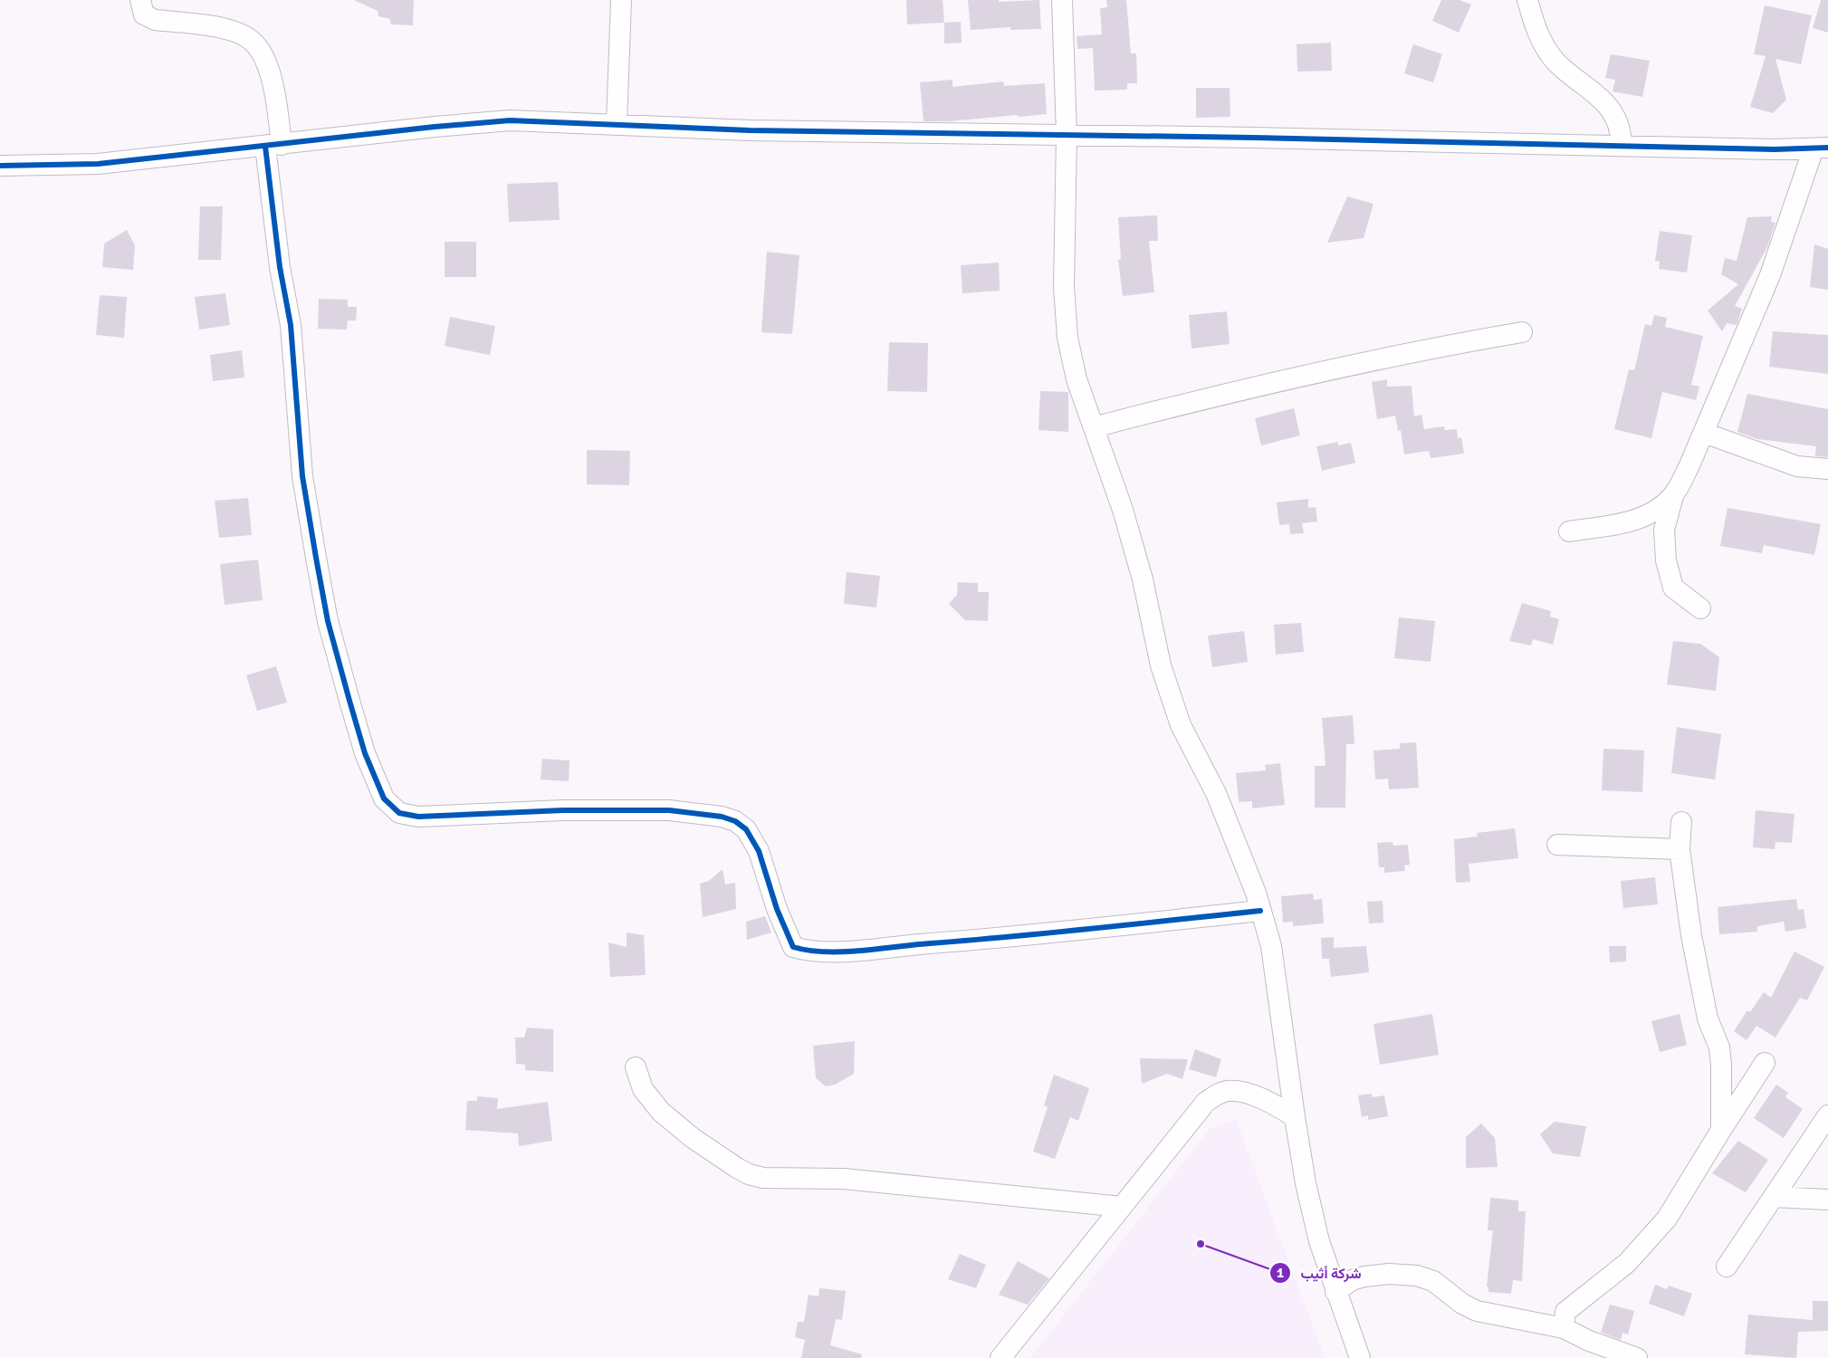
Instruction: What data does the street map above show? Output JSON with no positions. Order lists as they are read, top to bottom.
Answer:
{
  "places": ["شركة أثيب"]
}
